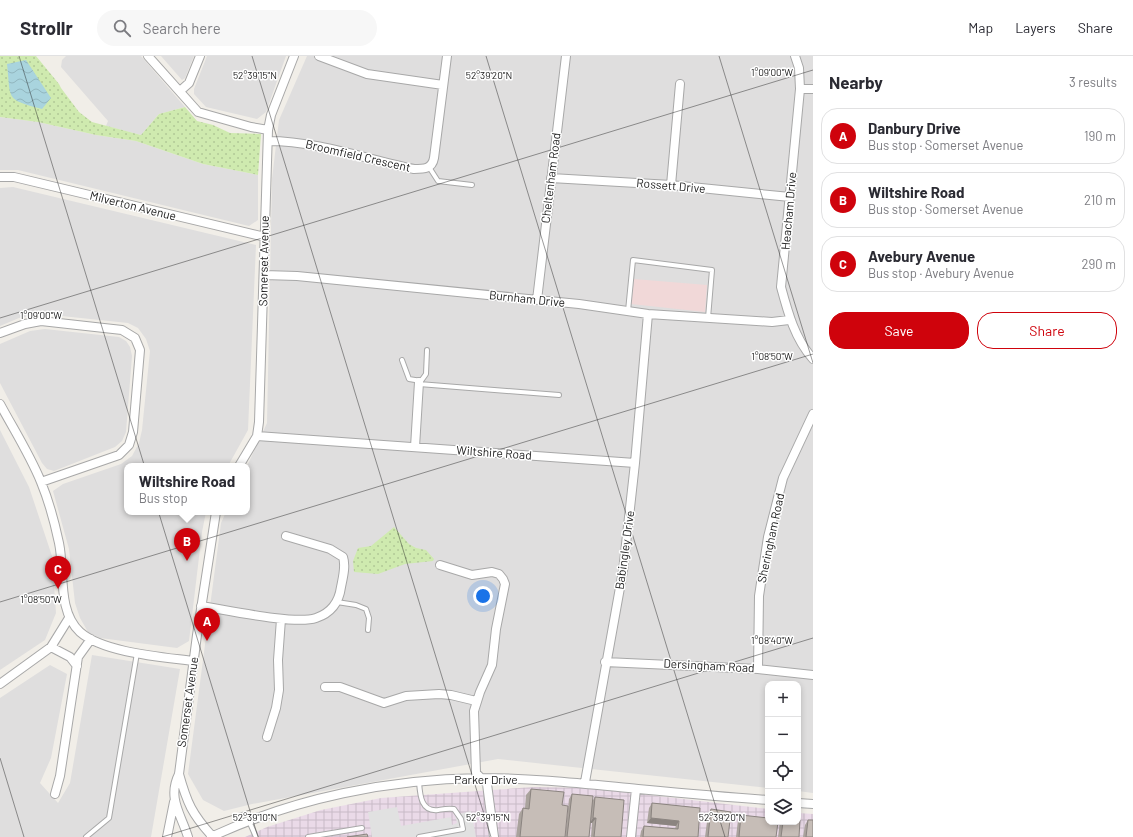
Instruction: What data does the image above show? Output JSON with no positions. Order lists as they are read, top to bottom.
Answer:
{
  "streets": {
    "street": [
      "Broomfield Crescent",
      "Cheltenham Road",
      "Rossett Drive",
      "Milverton Avenue",
      "Heacham Drive",
      "Somerset Avenue",
      "Burnham Drive",
      "Wiltshire Road",
      "Sheringham Road",
      "Babingley Drive",
      "Dersingham Road",
      "Parker Drive"
    ]
  },
  "crossings": [
    ["Broomfield Crescent", "Somerset Avenue"],
    ["Cheltenham Road", "Rossett Drive"],
    ["Cheltenham Road", "Burnham Drive"],
    ["Rossett Drive", "Heacham Drive"],
    ["Milverton Avenue", "Somerset Avenue"],
    ["Heacham Drive", "Burnham Drive"],
    ["Somerset Avenue", "Burnham Drive"],
    ["Somerset Avenue", "Wiltshire Road"],
    ["Somerset Avenue", "Parker Drive"],
    ["Burnham Drive", "Babingley Drive"],
    ["Wiltshire Road", "Babingley Drive"],
    ["Sheringham Road", "Dersingham Road"],
    ["Babingley Drive", "Dersingham Road"],
    ["Babingley Drive", "Parker Drive"]
  ],
  "page": {
    "header": "Strollr",
    "search": "Search here",
    "nav": ["Map", "Layers", "Share"],
    "heading": ["Nearby", "3 results"],
    "list": [
      {
        "mark": "A",
        "name": "Danbury Drive",
        "note": "Bus stop · Somerset Avenue",
        "value": "190 m"
      },
      {
        "mark": "B",
        "name": "Wiltshire Road",
        "note": "Bus stop · Somerset Avenue",
        "value": "210 m"
      },
      {
        "mark": "C",
        "name": "Avebury Avenue",
        "note": "Bus stop · Avebury Avenue",
        "value": "290 m"
      }
    ],
    "buttons": ["Save", "Share"],
    "popup": ["Wiltshire Road", "Bus stop"],
    "pins": ["B", "C", "A"],
    "map_buttons": ["+", "−"]
  },
  "coordinates": [
    "1°09'00\"W",
    "52°39'15\"N",
    "52°39'20\"N",
    "1°08'50\"W",
    "1°08'40\"W",
    "52°39'10\"N"
  ]
}
